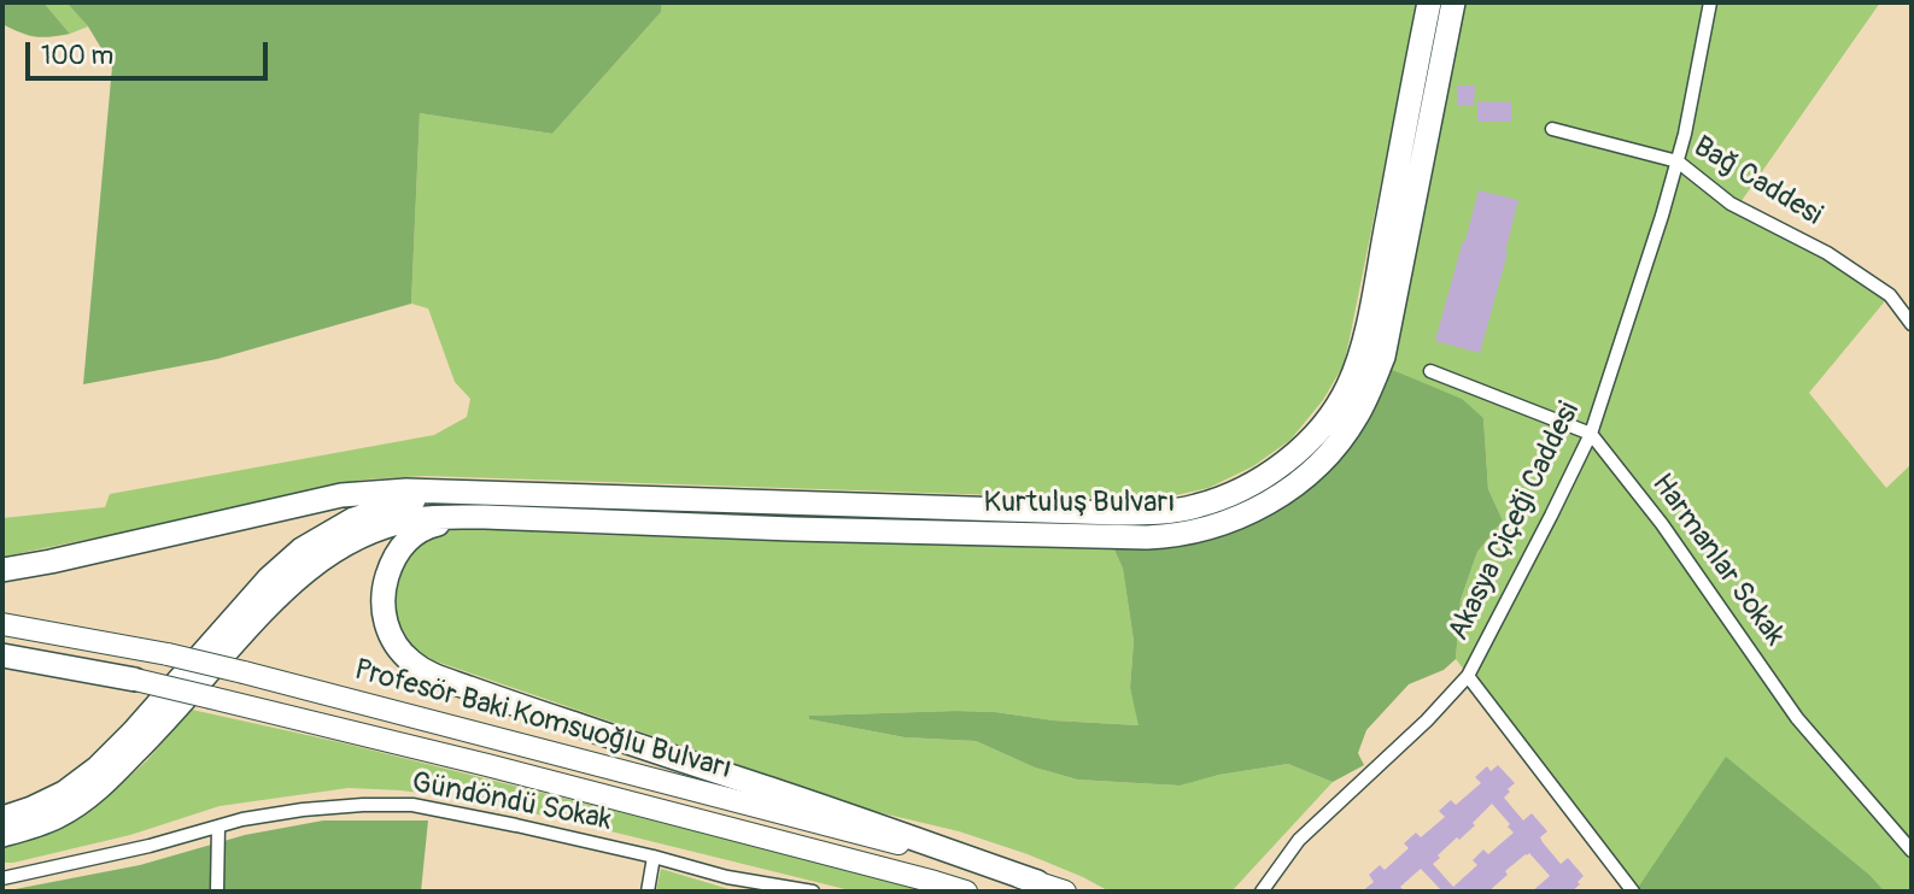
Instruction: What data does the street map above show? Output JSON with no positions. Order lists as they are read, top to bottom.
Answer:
{
  "streets": {
    "highway": ["Kurtuluş Bulvarı", "Profesör Baki Komsuoğlu Bulvarı"],
    "street": [
      "Bağ Caddesi",
      "Akasya Çiçeği Caddesi",
      "Harmanlar Sokak",
      "Gündöndü Sokak"
    ]
  },
  "crossings": [
    ["Bağ Caddesi", "Akasya Çiçeği Caddesi"],
    ["Akasya Çiçeği Caddesi", "Harmanlar Sokak"]
  ],
  "scale_bar": "100 m"
}
